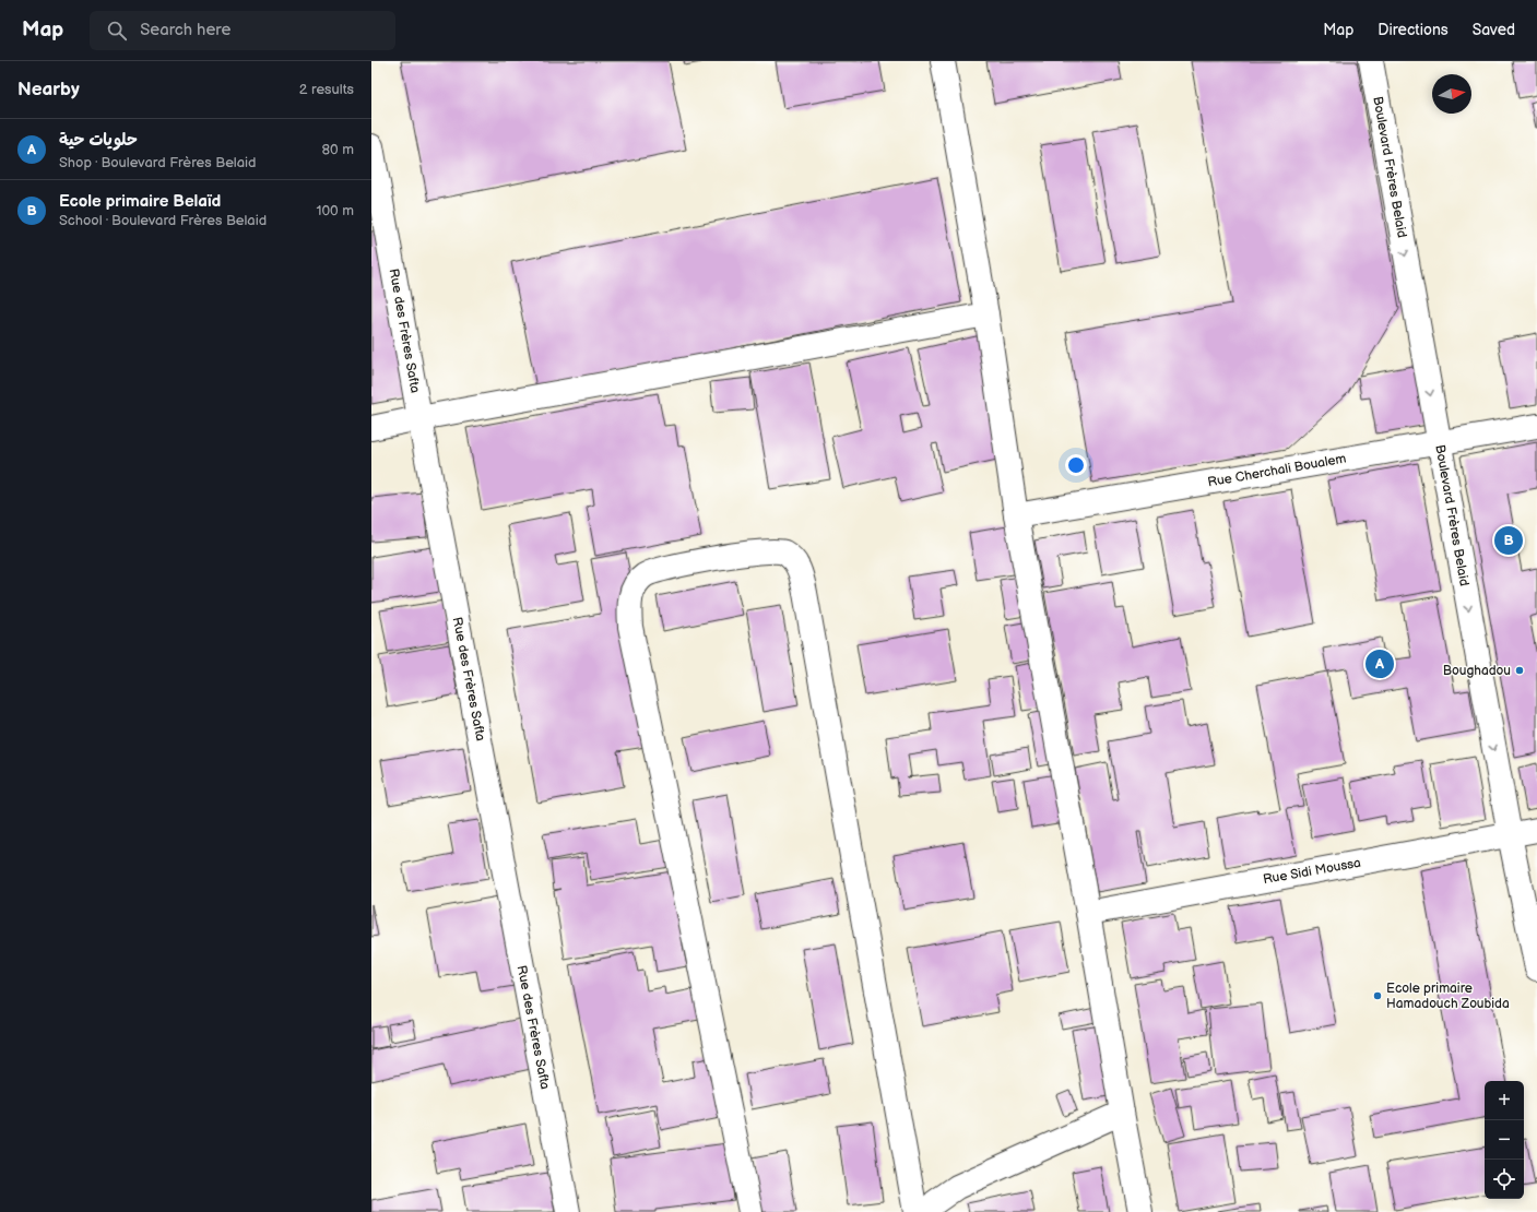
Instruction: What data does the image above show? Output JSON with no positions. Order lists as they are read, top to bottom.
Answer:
{
  "streets": {
    "street": [
      "Boulevard Frères Belaid",
      "Rue des Frères Safta",
      "Rue Cherchali Boualem",
      "Rue Sidi Moussa"
    ]
  },
  "crossings": [
    ["Boulevard Frères Belaid", "Rue Cherchali Boualem"],
    ["Boulevard Frères Belaid", "Rue Sidi Moussa"]
  ],
  "one_way": ["Boulevard Frères Belaid"],
  "places": ["Boughadou", "Ecole primaire Hamadouch Zoubida"],
  "north": "right",
  "page": {
    "header": "Map",
    "search": "Search here",
    "nav": ["Map", "Directions", "Saved"],
    "heading": ["Nearby", "2 results"],
    "list": [
      {
        "mark": "A",
        "name": "حلويات حية",
        "note": "Shop · Boulevard Frères Belaid",
        "value": "80 m"
      },
      {
        "mark": "B",
        "name": "Ecole primaire Belaïd",
        "note": "School · Boulevard Frères Belaid",
        "value": "100 m"
      }
    ],
    "pins": ["B", "A"],
    "map_buttons": ["+", "−"]
  }
}
